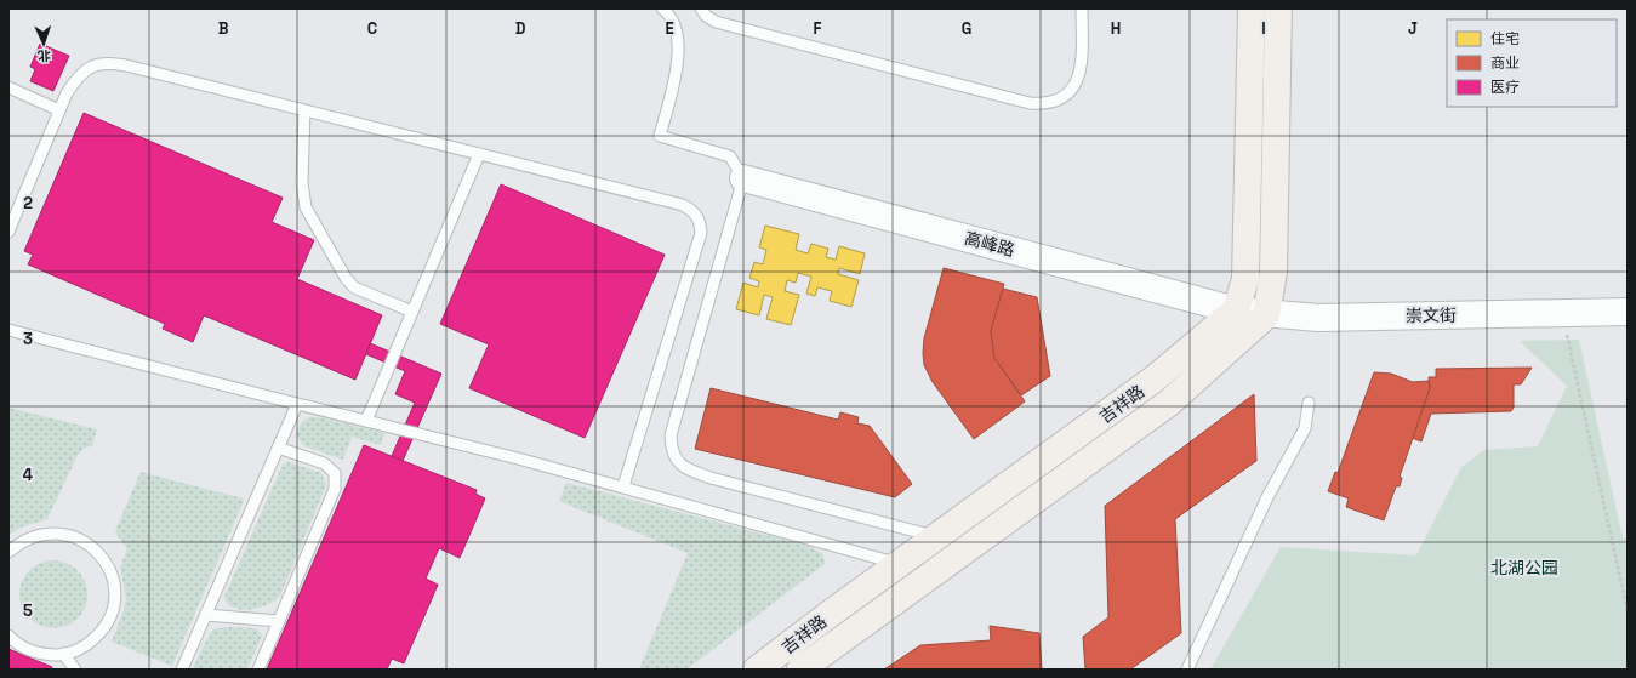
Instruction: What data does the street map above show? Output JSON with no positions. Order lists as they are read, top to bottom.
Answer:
{
  "streets": {
    "main road": ["吉祥路"],
    "street": ["高峰路", "崇文街"]
  },
  "crossings": [
    ["高峰路", "崇文街"],
    ["高峰路", "吉祥路"],
    ["崇文街", "吉祥路"]
  ],
  "parks": ["北湖公园"],
  "legend": ["住宅", "商业", "医疗"],
  "north": "bottom",
  "grid": {
    "columns": [
      "B",
      "C",
      "D",
      "E",
      "F",
      "G",
      "H",
      "I",
      "J"
    ],
    "rows": [
      "2",
      "3",
      "4",
      "5"
    ]
  }
}
